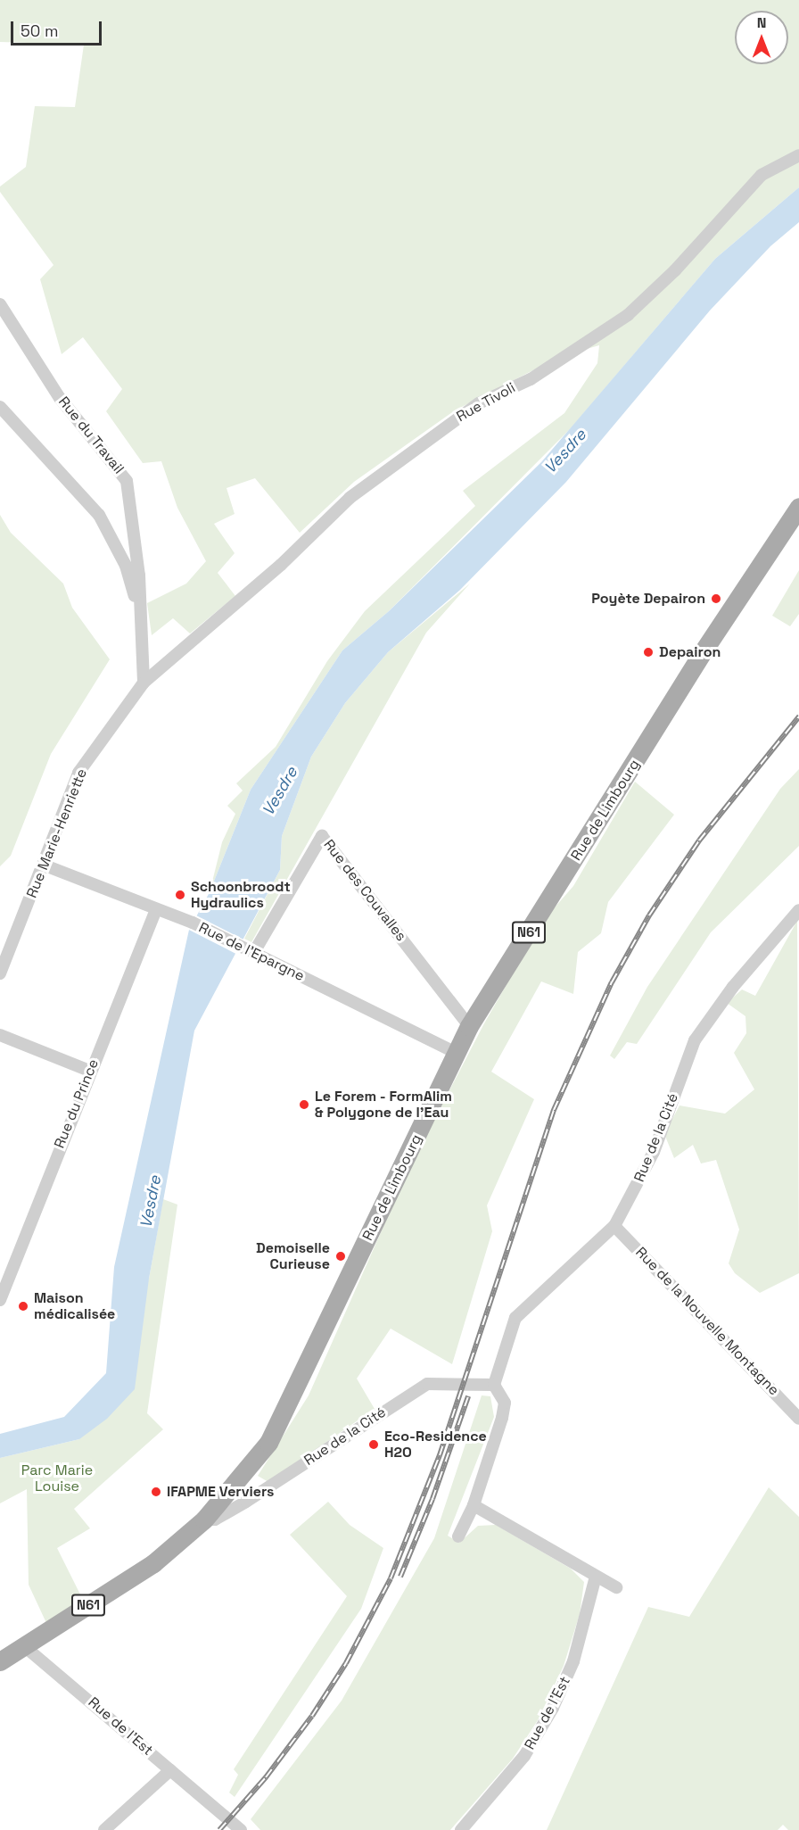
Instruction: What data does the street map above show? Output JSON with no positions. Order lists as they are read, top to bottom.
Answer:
{
  "streets": {
    "main road": ["Rue de Limbourg", "N61"],
    "street": [
      "Rue Tivoli",
      "Rue du Travail",
      "Rue Marie-Henriette",
      "Rue des Couvalles",
      "Rue de l'Epargne",
      "Rue du Prince",
      "Rue de la Cité",
      "Rue de la Nouvelle Montagne",
      "Rue de l'Est"
    ]
  },
  "crossings": [
    ["Rue Tivoli", "Rue Marie-Henriette"],
    ["Rue de Limbourg", "Rue des Couvalles"],
    ["Rue de Limbourg", "Rue de l'Epargne"],
    ["Rue de Limbourg", "Rue de la Cité"],
    ["Rue de Limbourg", "Rue de l'Est"],
    ["Rue Marie-Henriette", "Rue de l'Epargne"],
    ["Rue des Couvalles", "Rue de l'Epargne"],
    ["Rue de l'Epargne", "Rue du Prince"],
    ["Rue de la Cité", "Rue de la Nouvelle Montagne"]
  ],
  "water": ["Vesdre"],
  "parks": ["Parc Marie Louise"],
  "places": [
    "Poyète Depairon",
    "Depairon",
    "Schoonbroodt Hydraulics",
    "Le Forem - FormAlim & Polygone de l'Eau",
    "Demoiselle Curieuse",
    "Maison médicalisée",
    "Eco-Residence H2O",
    "IFAPME Verviers"
  ],
  "scale_bar": "50 m",
  "north": "top"
}
